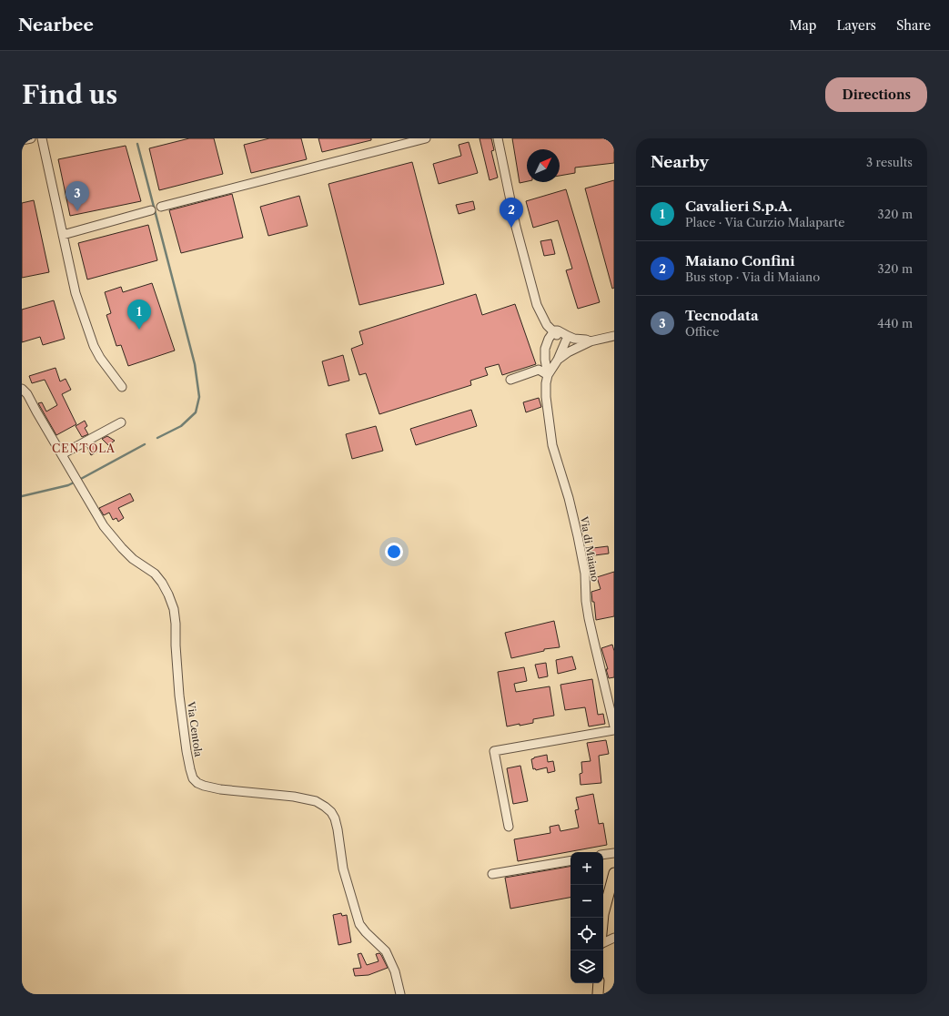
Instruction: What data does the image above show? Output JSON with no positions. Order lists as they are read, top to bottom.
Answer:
{
  "streets": {
    "street": ["Via di Maiano", "Via Centola"]
  },
  "districts": ["CENTOLA"],
  "north": "top right",
  "page": {
    "header": "Nearbee",
    "nav": ["Map", "Layers", "Share"],
    "buttons": "Directions",
    "title": "Find us",
    "heading": ["Nearby", "3 results"],
    "pins": ["3", "2", "1"],
    "list": [
      {
        "mark": "1",
        "name": "Cavalieri S.p.A.",
        "note": "Place · Via Curzio Malaparte",
        "value": "320 m"
      },
      {
        "mark": "2",
        "name": "Maiano Confini",
        "note": "Bus stop · Via di Maiano",
        "value": "320 m"
      },
      {
        "mark": "3",
        "name": "Tecnodata",
        "note": "Office",
        "value": "440 m"
      }
    ],
    "map_buttons": ["+", "−"]
  }
}
